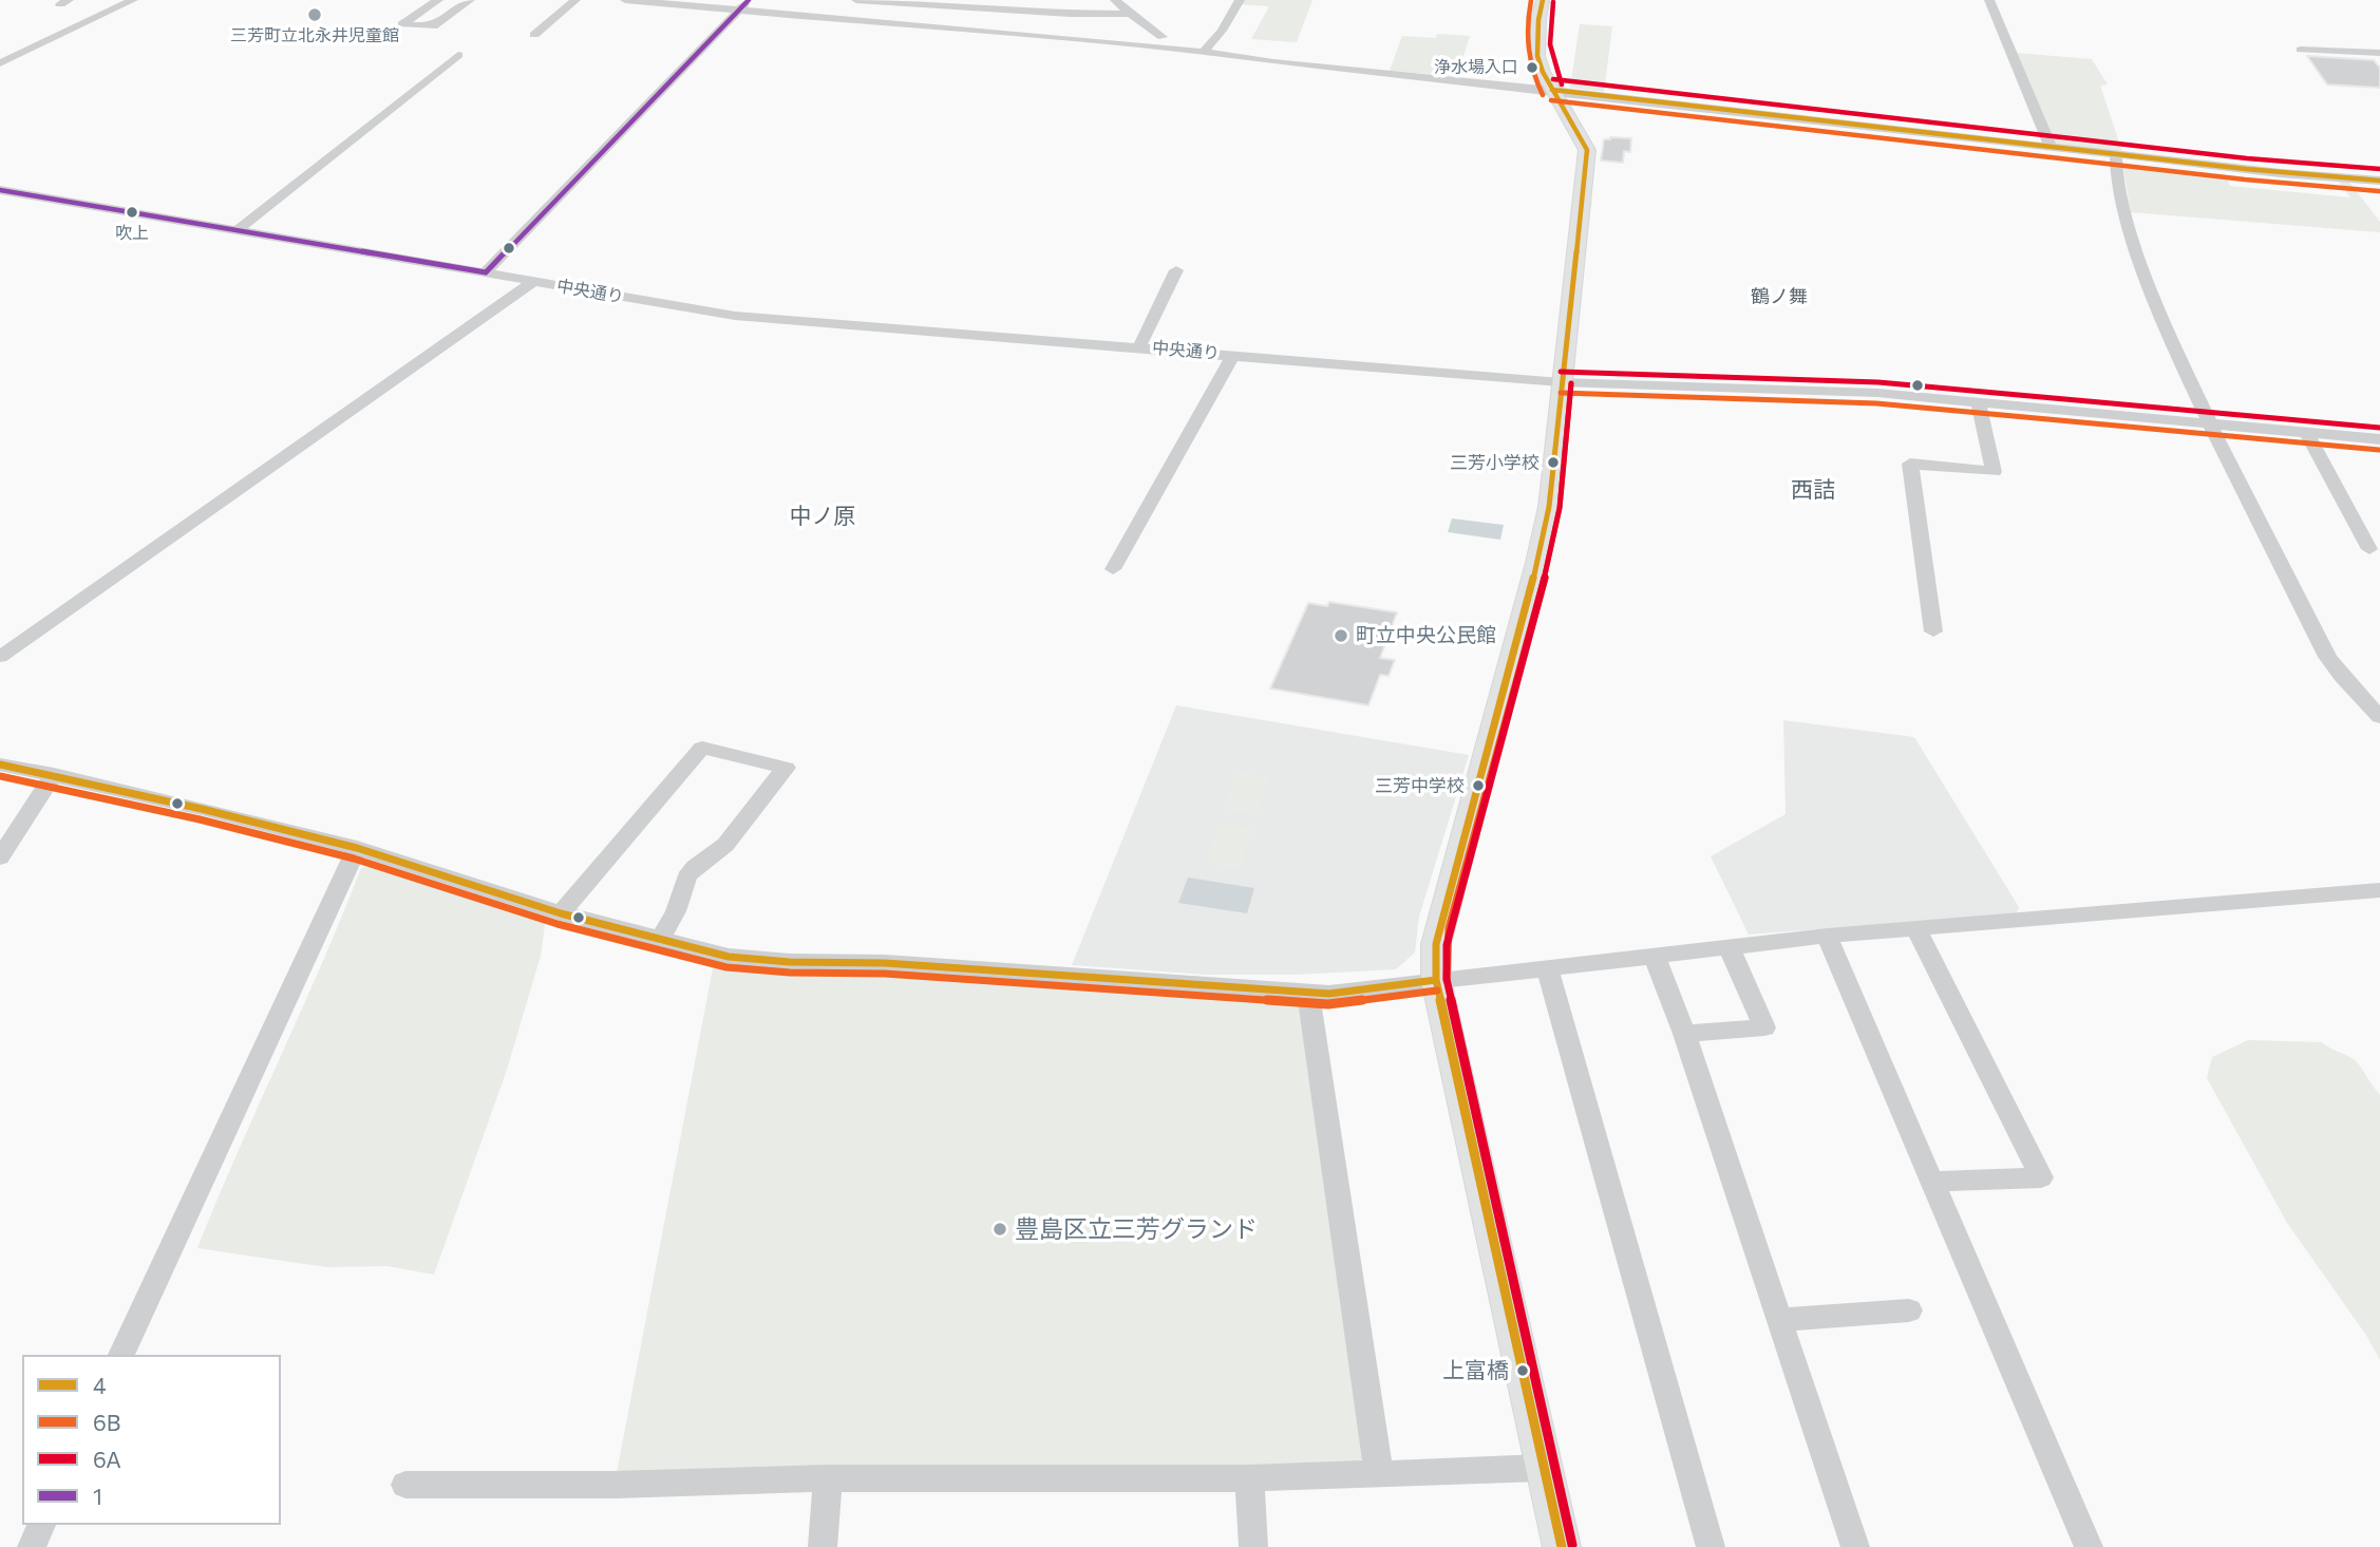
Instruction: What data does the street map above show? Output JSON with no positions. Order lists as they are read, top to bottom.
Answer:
{
  "streets": {
    "street": ["中央通り"]
  },
  "districts": ["鶴ノ舞", "西詰", "中ノ原"],
  "places": [
    "三芳町立北永井児童館",
    "浄水場入口",
    "吹上",
    "三芳小学校",
    "町立中央公民館",
    "三芳中学校",
    "豊島区立三芳グランド",
    "上富橋"
  ],
  "lines": [
    "transit line 4",
    "transit line 6B",
    "transit line 1",
    "transit line 6A"
  ],
  "legend": [
    "4",
    "6B",
    "6A",
    "1"
  ]
}
